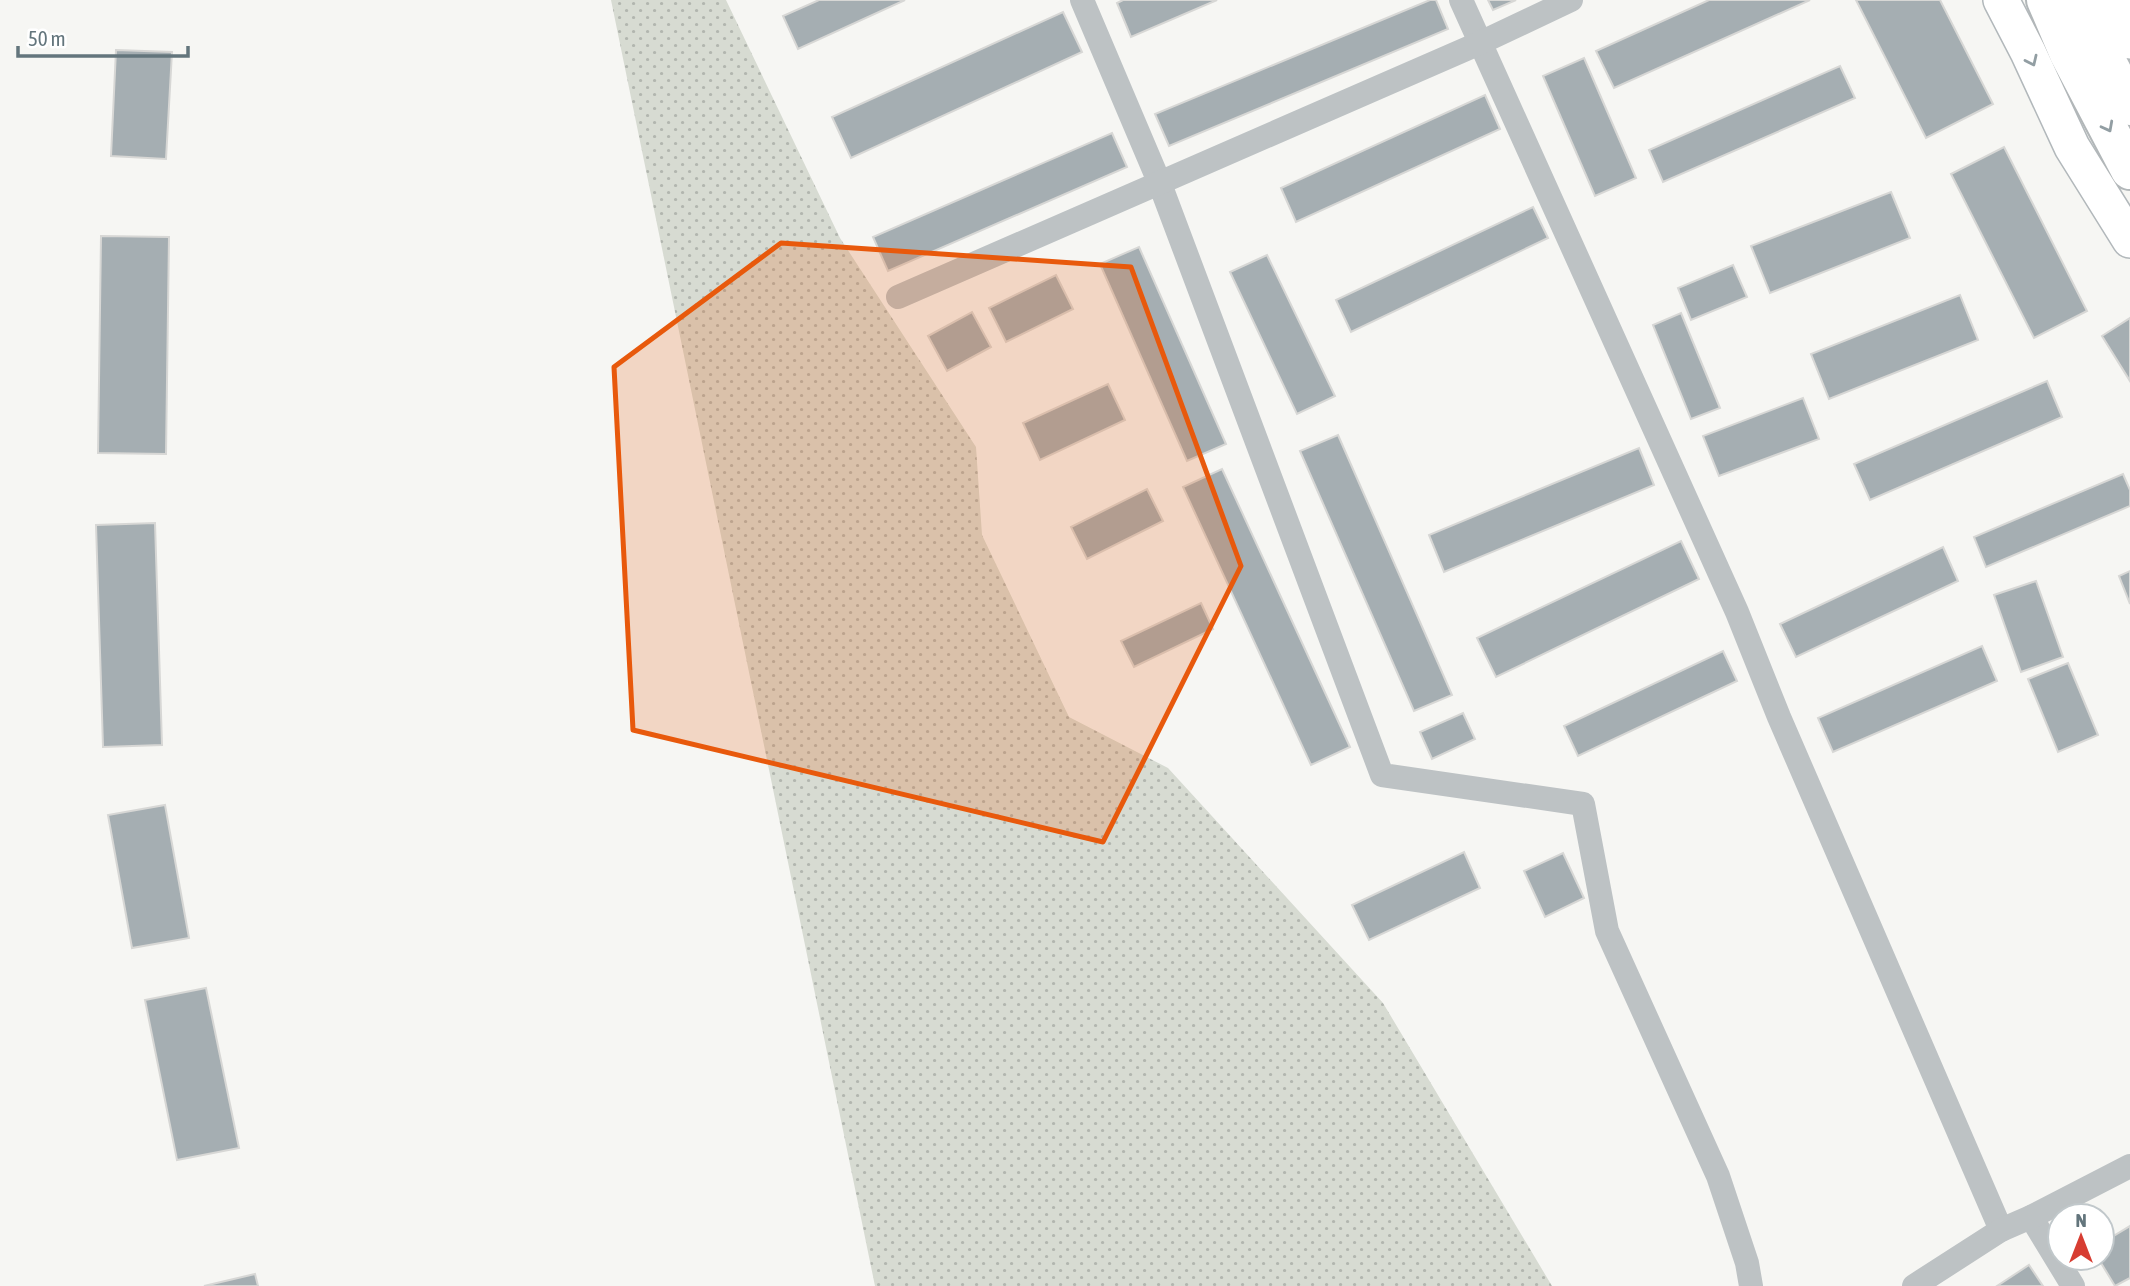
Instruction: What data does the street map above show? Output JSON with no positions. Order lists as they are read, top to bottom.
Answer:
{
  "scale_bar": "50 m",
  "north": "top"
}
